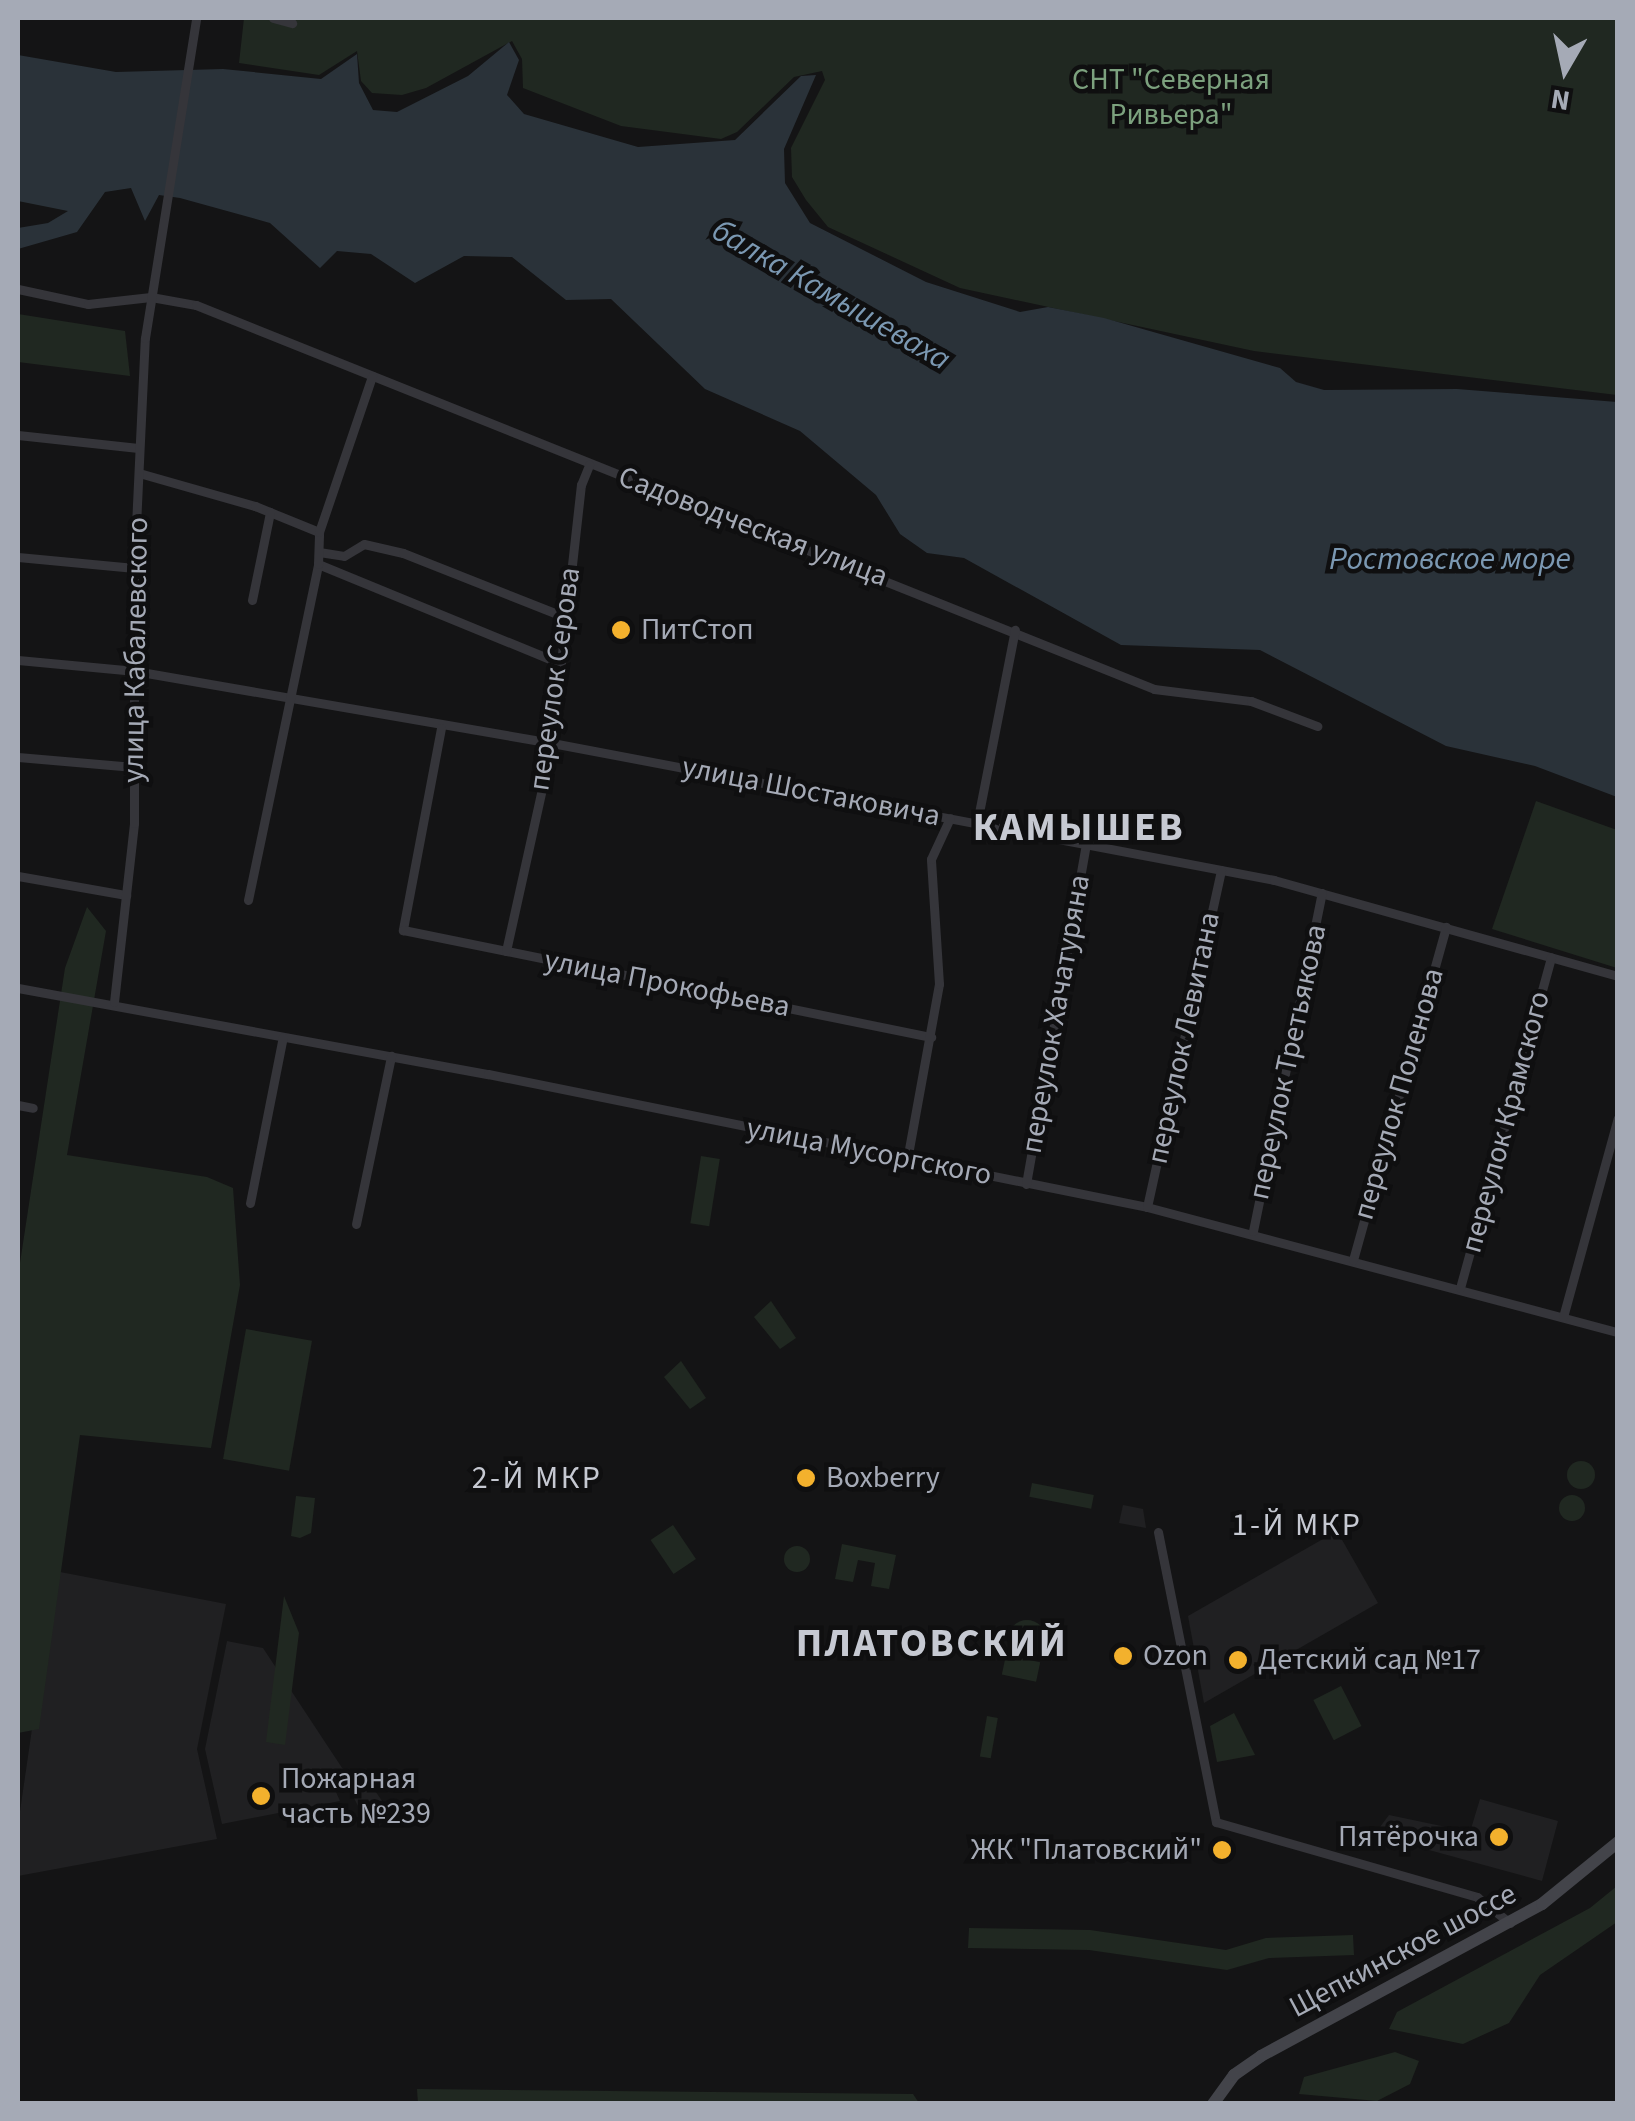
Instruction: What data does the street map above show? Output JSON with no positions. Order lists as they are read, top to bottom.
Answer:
{
  "streets": {
    "main road": ["Щепкинское шоссе"],
    "street": [
      "Садоводческая улица",
      "улица Кабалевского",
      "переулок Серова",
      "улица Шостаковича",
      "улица Прокофьева",
      "переулок Хачатуряна",
      "переулок Левитана",
      "переулок Третьякова",
      "переулок Поленова",
      "переулок Крамского",
      "улица Мусоргского"
    ]
  },
  "crossings": [
    ["Садоводческая улица", "улица Кабалевского"],
    ["Садоводческая улица", "переулок Серова"],
    ["улица Кабалевского", "улица Шостаковича"],
    ["улица Кабалевского", "улица Мусоргского"],
    ["переулок Серова", "улица Шостаковича"],
    ["переулок Серова", "улица Прокофьева"],
    ["улица Шостаковича", "улица Прокофьева"],
    ["улица Шостаковича", "переулок Хачатуряна"],
    ["улица Шостаковича", "переулок Левитана"],
    ["улица Шостаковича", "переулок Третьякова"],
    ["улица Шостаковича", "переулок Поленова"],
    ["улица Шостаковича", "переулок Крамского"],
    ["переулок Хачатуряна", "улица Мусоргского"],
    ["переулок Левитана", "улица Мусоргского"],
    ["переулок Третьякова", "улица Мусоргского"],
    ["переулок Поленова", "улица Мусоргского"],
    ["переулок Крамского", "улица Мусоргского"]
  ],
  "districts": [
    "КАМЫШЕВ",
    "2-Й МКР",
    "1-Й МКР",
    "ПЛАТОВСКИЙ"
  ],
  "water": ["балка Камышеваха", "Ростовское море"],
  "parks": ["СНТ \"Северная Ривьера\""],
  "places": [
    "ПитСтоп",
    "Boxberry",
    "Ozon",
    "Детский сад №17",
    "Пожарная часть №239",
    "Пятёрочка",
    "ЖК \"Платовский\""
  ],
  "north": "bottom"
}
